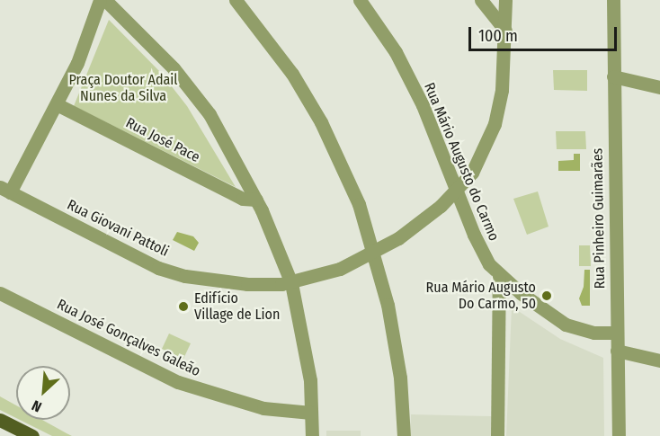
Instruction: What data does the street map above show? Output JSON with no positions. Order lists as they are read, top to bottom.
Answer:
{
  "streets": {
    "street": [
      "Rua José Pace",
      "Rua Mário Augusto do Carmo",
      "Rua Pinheiro Guimarães",
      "Rua Giovani Pattoli",
      "Rua José Gonçalves Galeão"
    ]
  },
  "crossings": [
    ["Rua Mário Augusto do Carmo", "Rua Pinheiro Guimarães"]
  ],
  "parks": ["Praça Doutor Adail Nunes da Silva"],
  "places": ["Rua Mário Augusto Do Carmo, 50", "Edifício Village de Lion"],
  "scale_bar": "100 m",
  "north": "bottom left"
}
